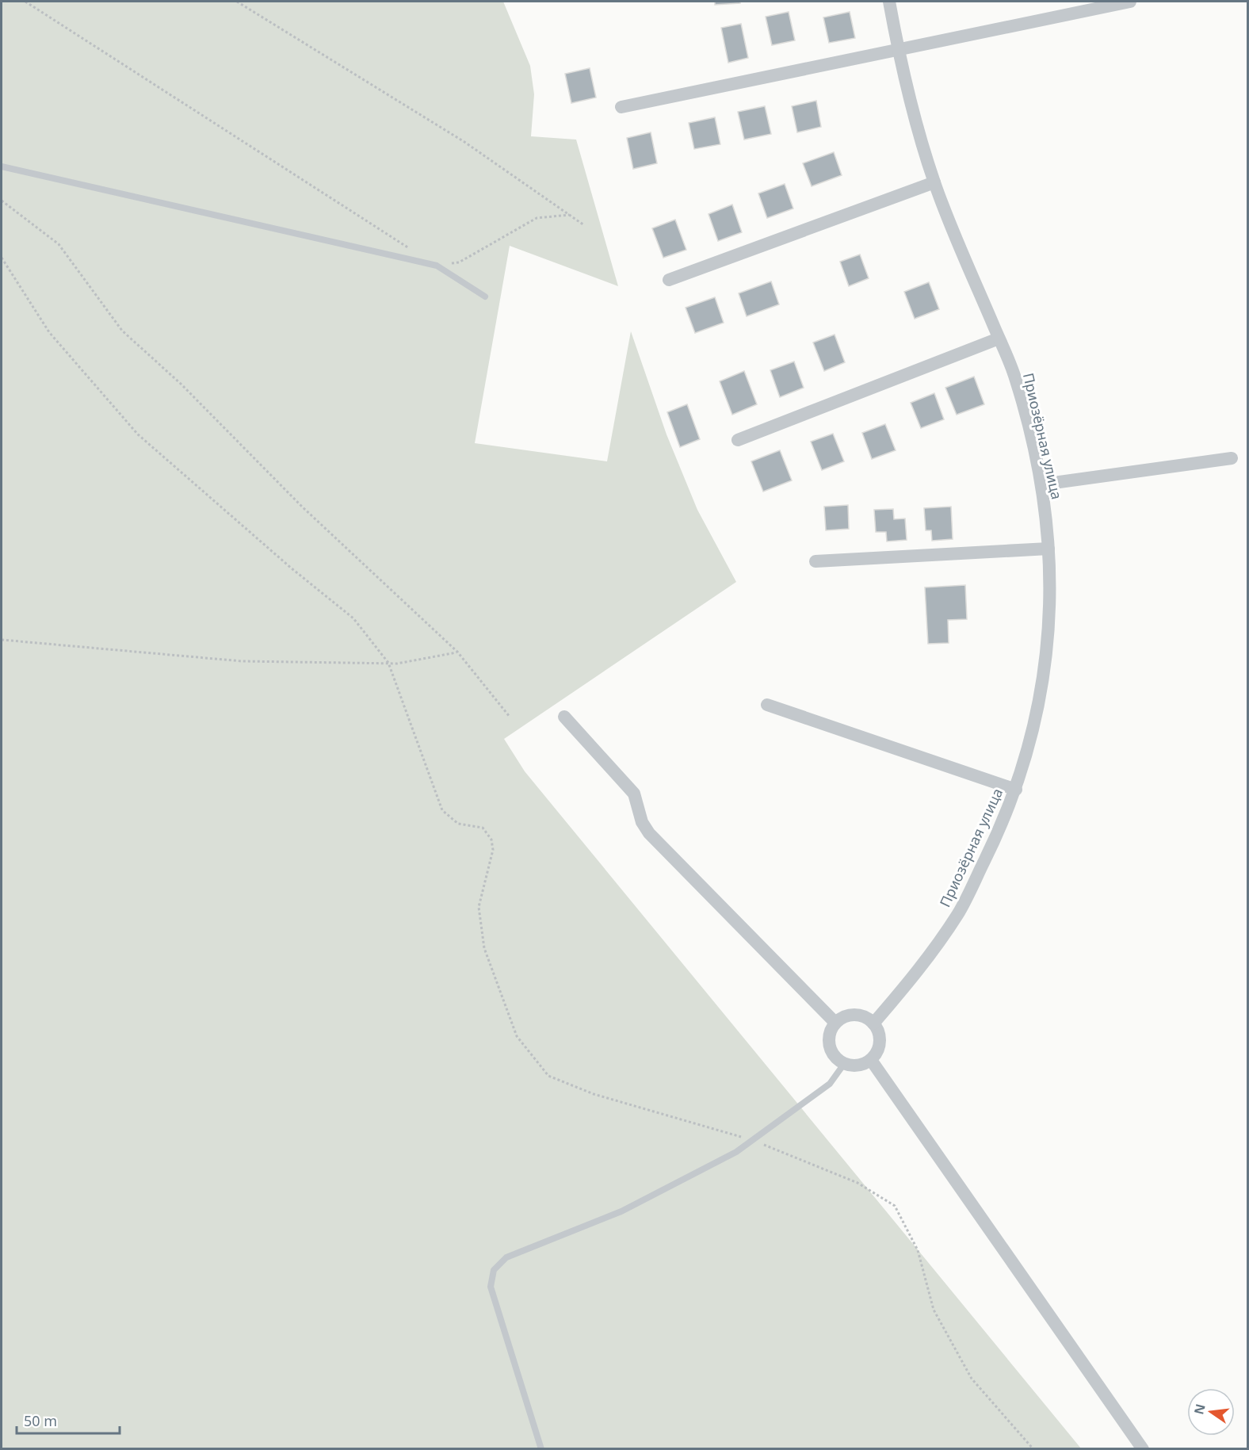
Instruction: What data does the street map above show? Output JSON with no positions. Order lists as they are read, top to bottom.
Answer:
{
  "streets": {
    "street": ["Приозёрная улица"]
  },
  "scale_bar": "50 m",
  "north": "left"
}
